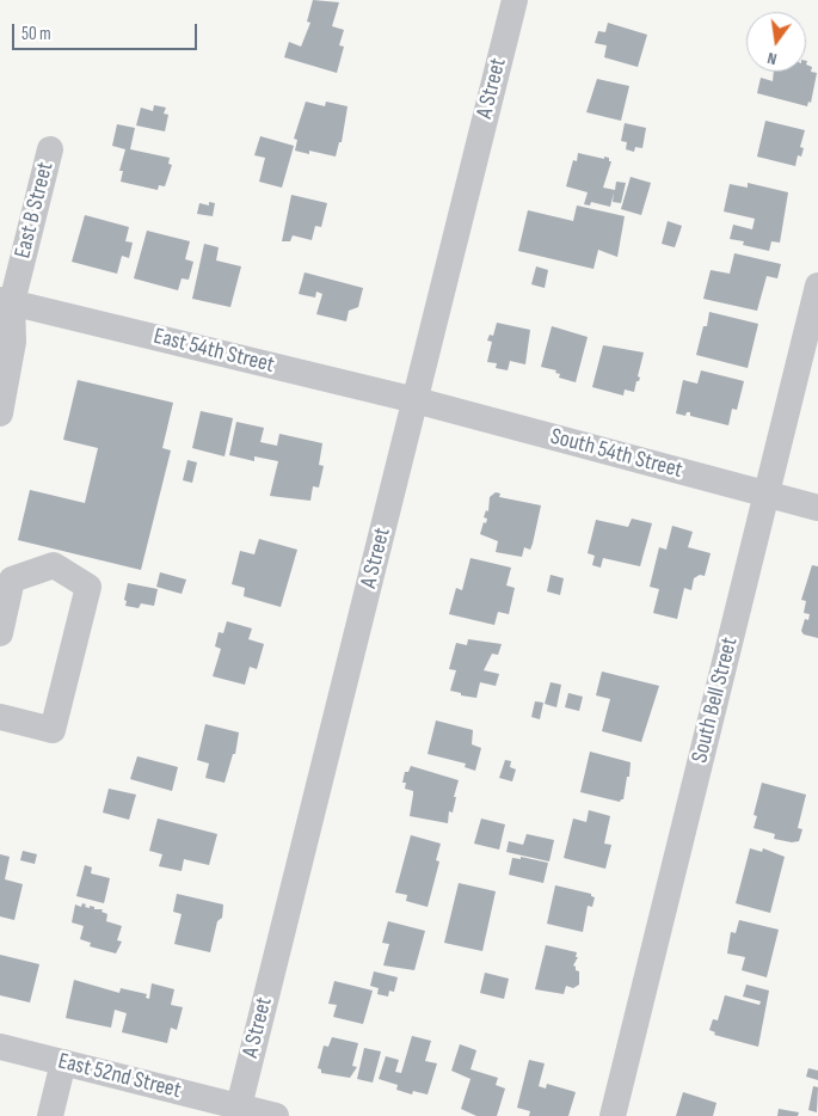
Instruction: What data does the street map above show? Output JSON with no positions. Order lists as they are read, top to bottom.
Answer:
{
  "streets": {
    "street": [
      "A Street",
      "East B Street",
      "East 54th Street",
      "South 54th Street",
      "South Bell Street",
      "East 52nd Street"
    ]
  },
  "crossings": [
    ["A Street", "East 54th Street"],
    ["A Street", "South 54th Street"],
    ["A Street", "East 52nd Street"],
    ["East B Street", "East 54th Street"],
    ["East 54th Street", "South 54th Street"],
    ["South 54th Street", "South Bell Street"]
  ],
  "scale_bar": "50 m",
  "north": "bottom"
}
